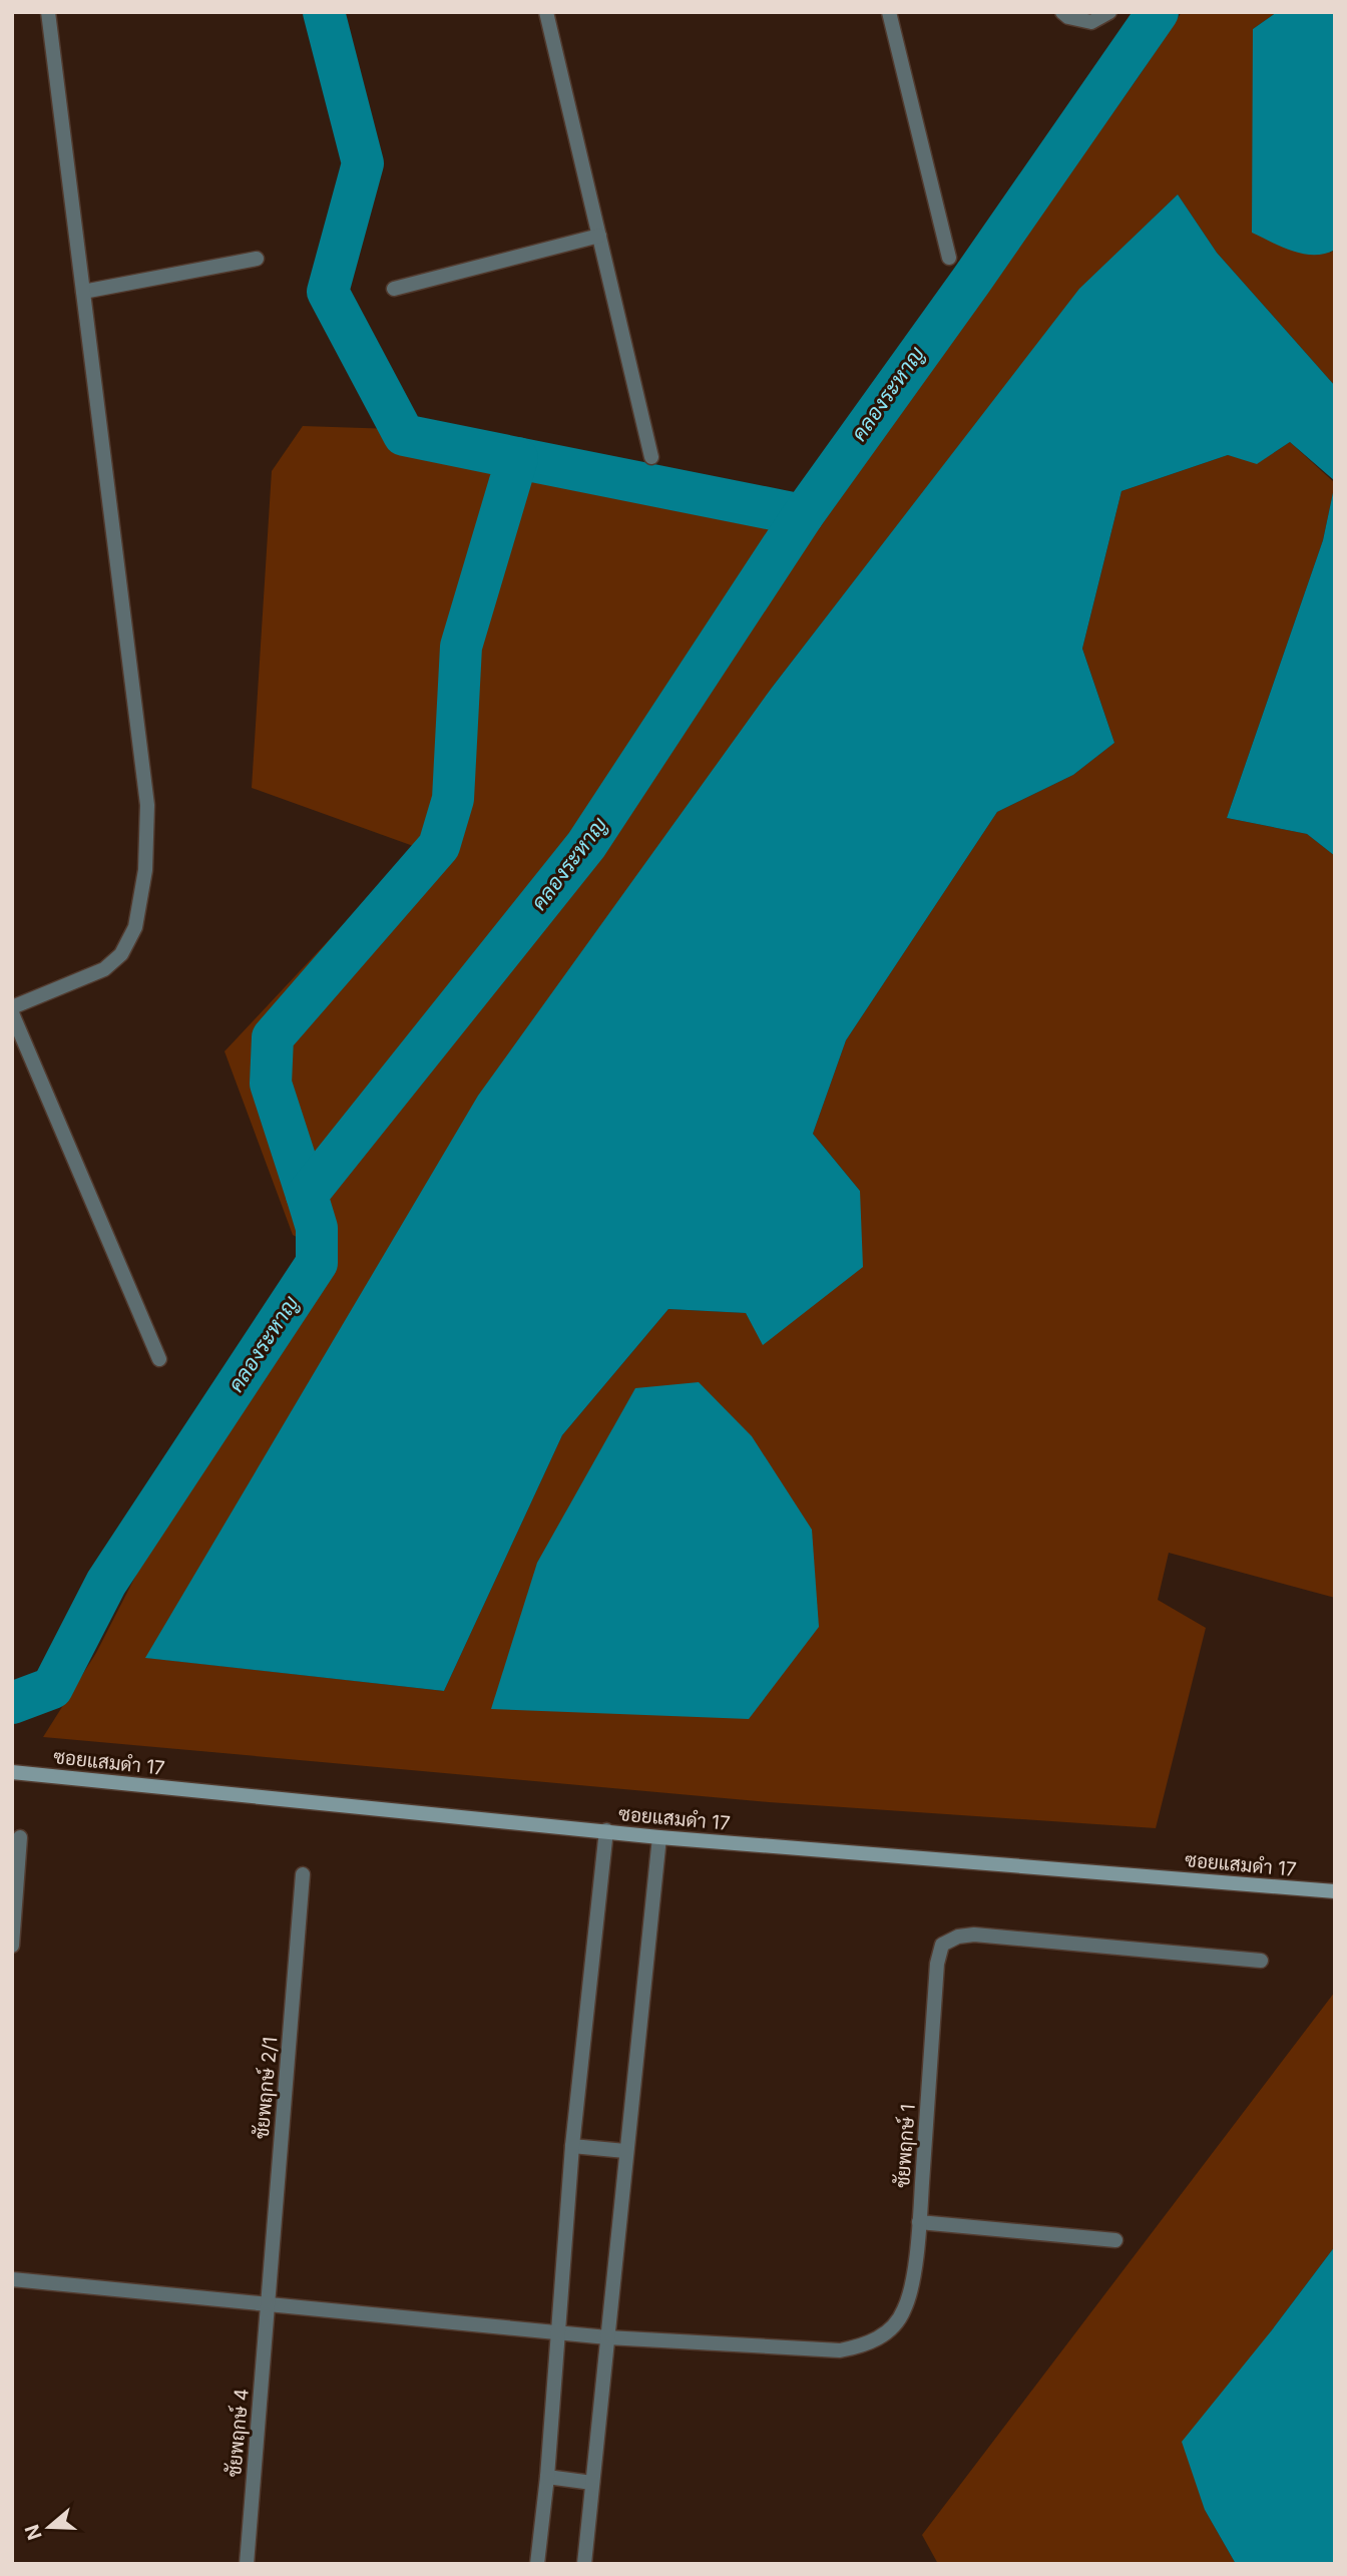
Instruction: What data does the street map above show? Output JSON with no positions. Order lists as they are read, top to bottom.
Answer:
{
  "streets": {
    "street": [
      "ซอยแสมดำ 17",
      "ชัยพฤกษ์ 2/1",
      "ชัยพฤกษ์ 1",
      "ชัยพฤกษ์ 4"
    ]
  },
  "crossings": [
    ["ชัยพฤกษ์ 2/1", "ชัยพฤกษ์ 1"],
    ["ชัยพฤกษ์ 2/1", "ชัยพฤกษ์ 4"],
    ["ชัยพฤกษ์ 1", "ชัยพฤกษ์ 4"]
  ],
  "water": ["คลองระหาญ"],
  "north": "left"
}
